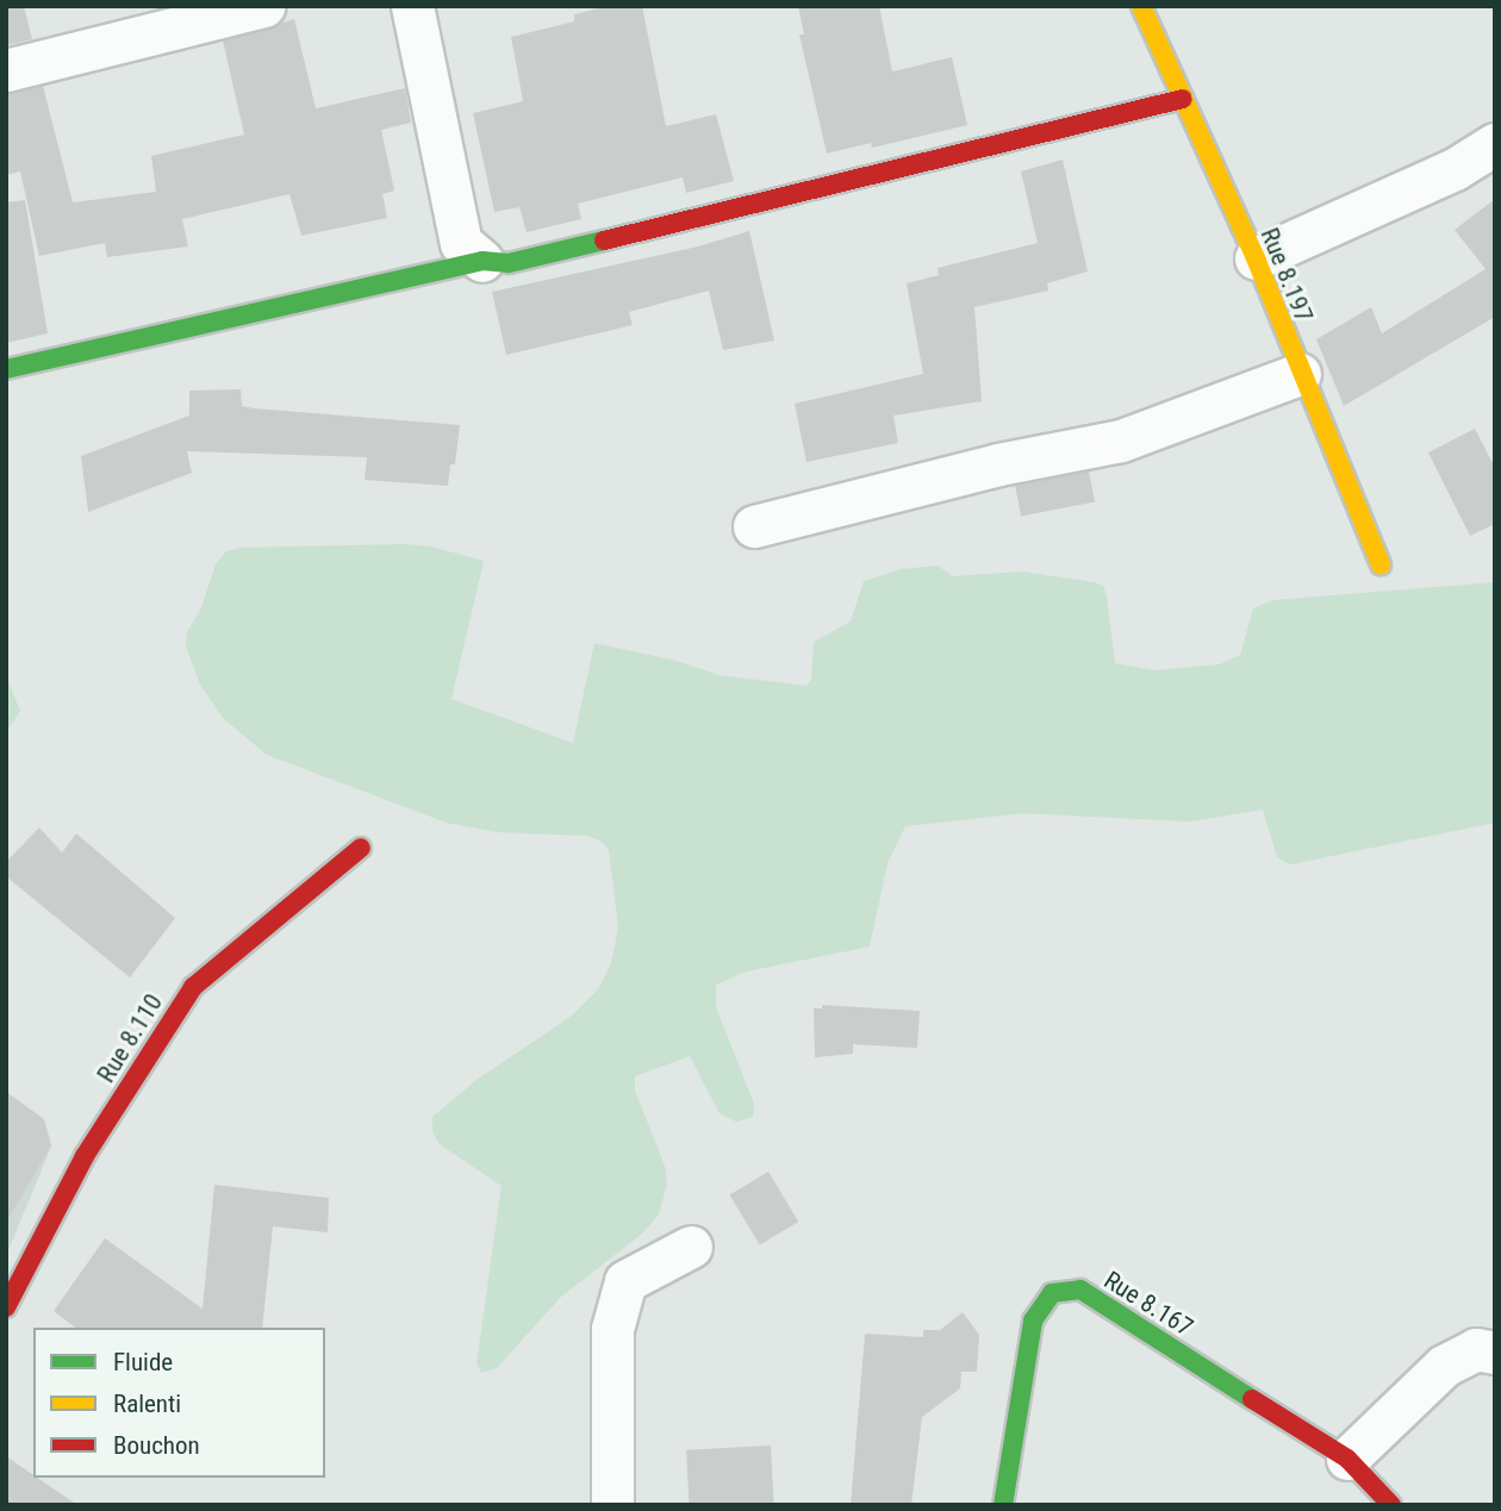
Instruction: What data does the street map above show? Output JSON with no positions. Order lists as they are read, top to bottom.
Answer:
{
  "streets": {
    "street": ["Rue 8.197", "Rue 8.110", "Rue 8.167"]
  },
  "legend": ["Fluide", "Ralenti", "Bouchon"]
}
